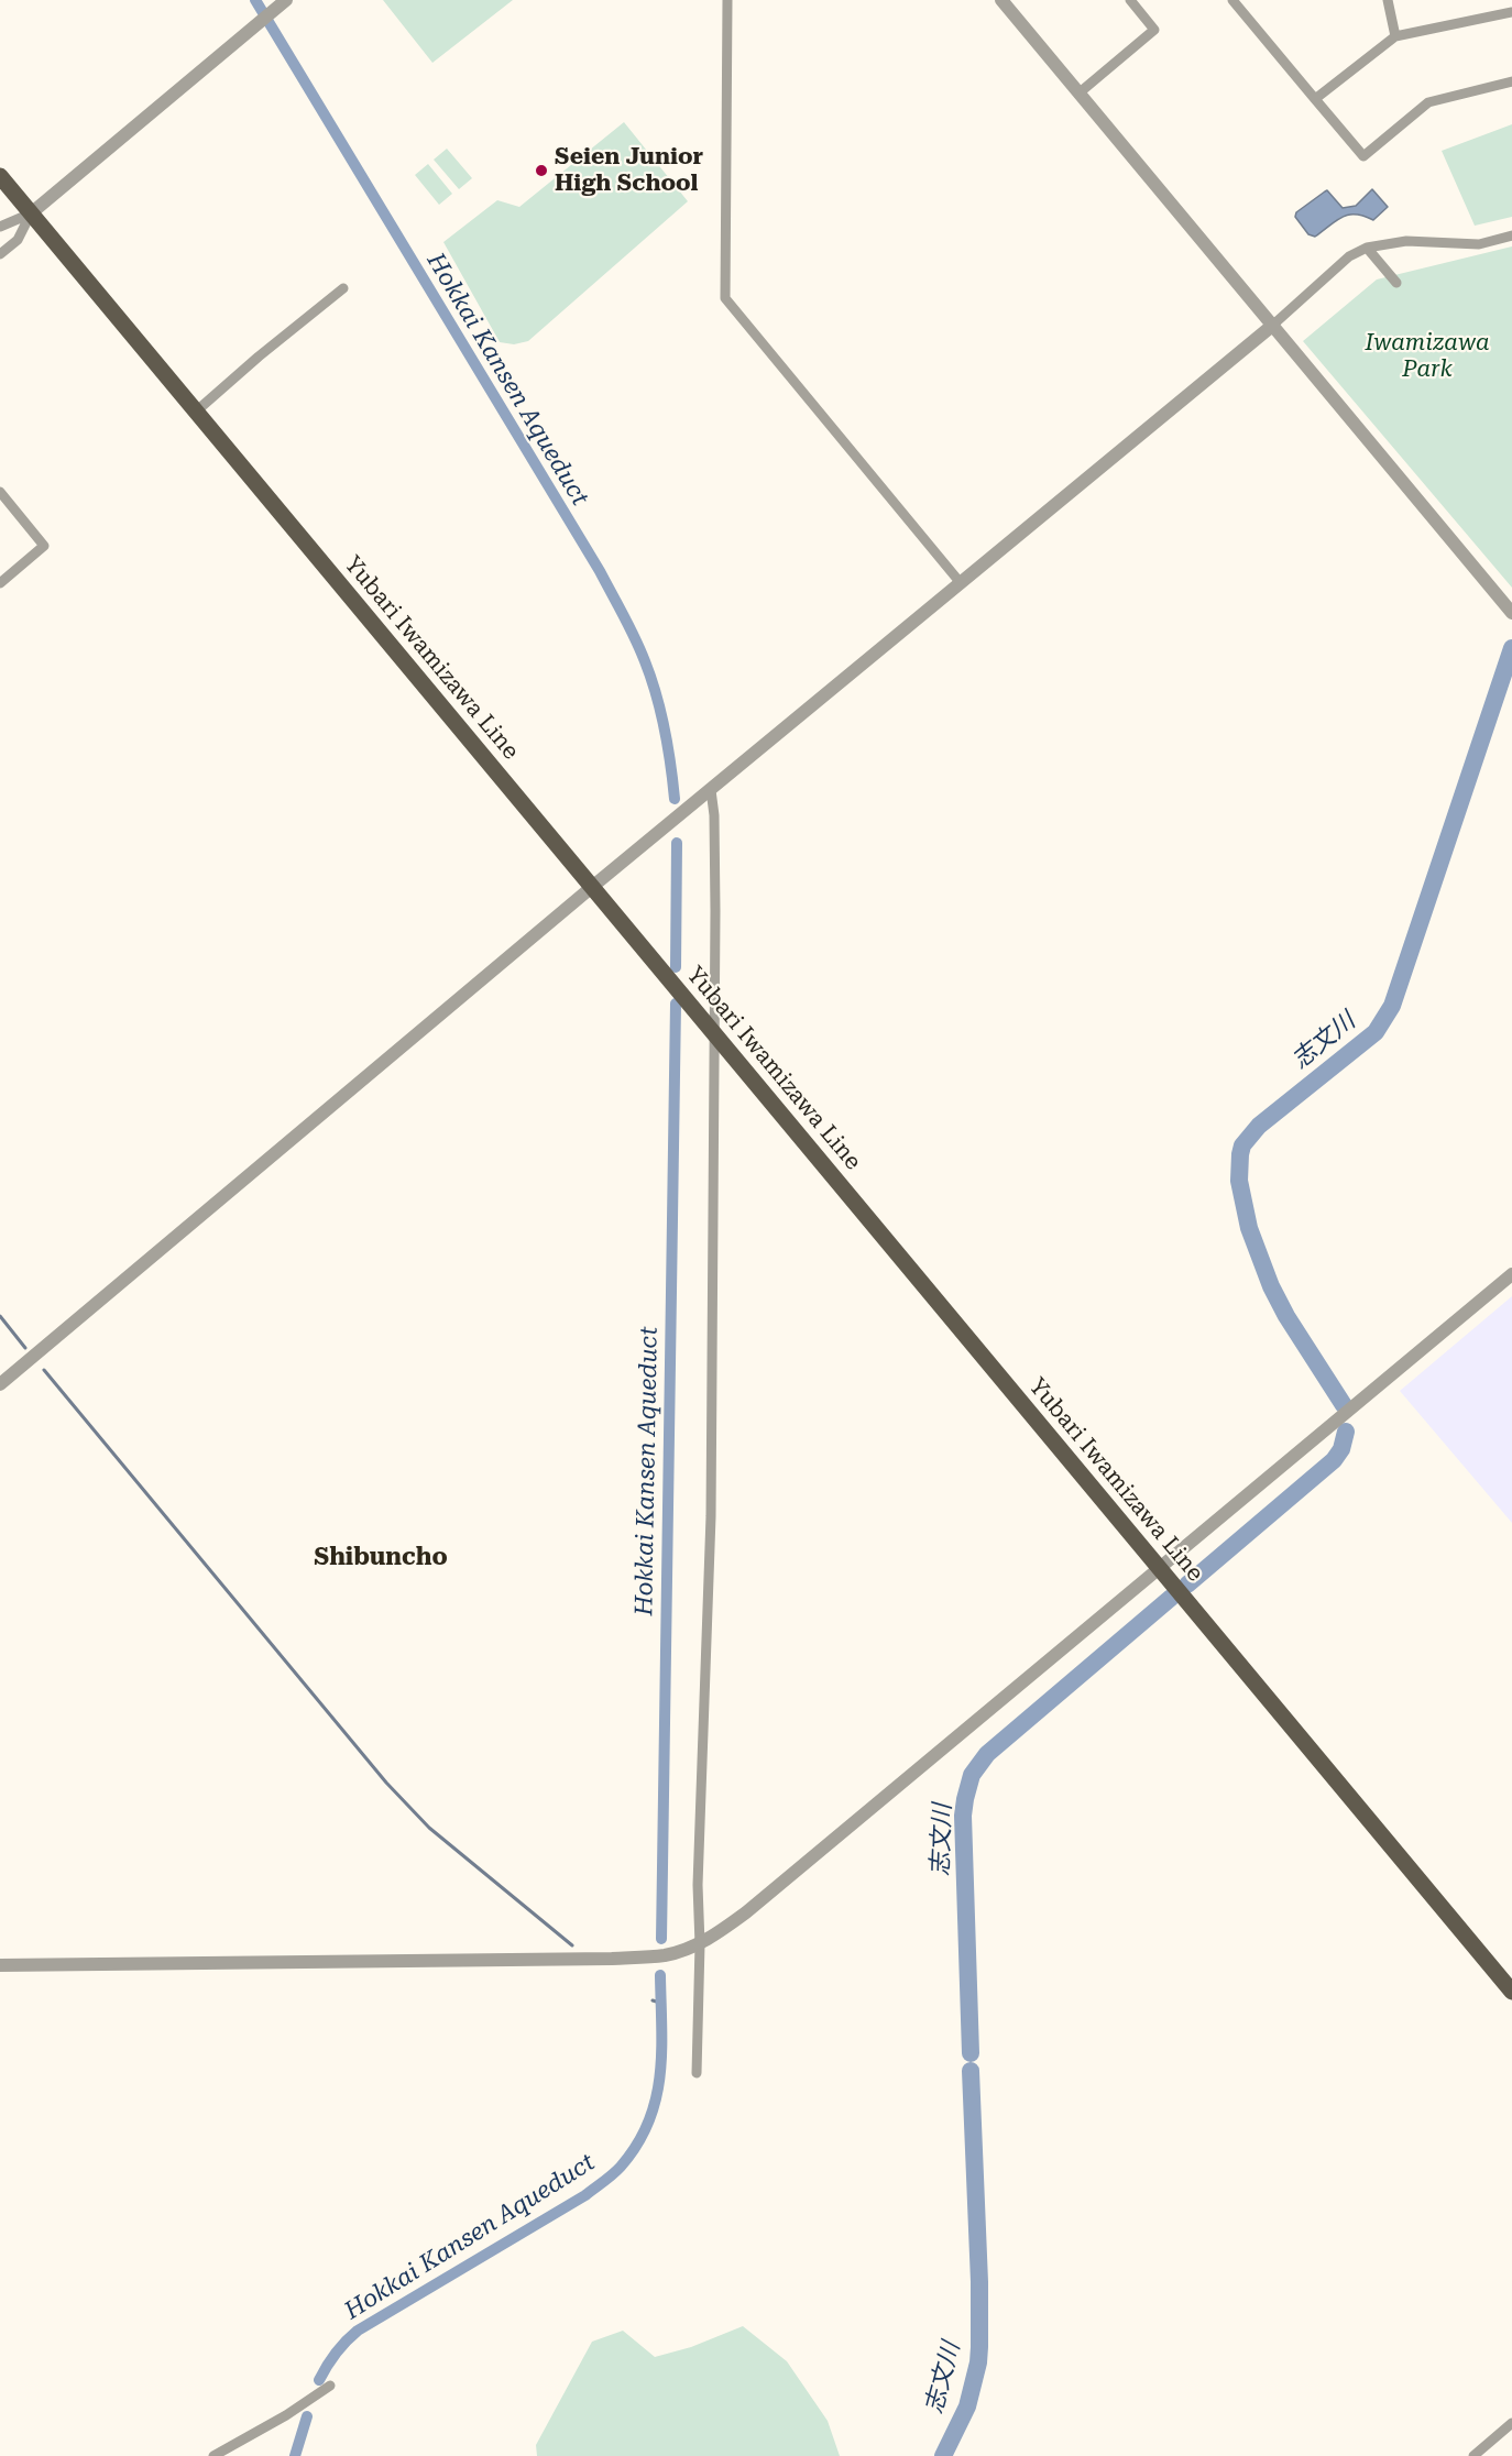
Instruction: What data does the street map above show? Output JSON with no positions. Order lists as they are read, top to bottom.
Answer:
{
  "streets": {
    "main road": ["Yubari Iwamizawa Line"]
  },
  "districts": ["Shibuncho"],
  "water": ["Hokkai Kansen Aqueduct", "志文川"],
  "parks": ["Iwamizawa Park"],
  "places": ["Seien Junior High School"]
}
